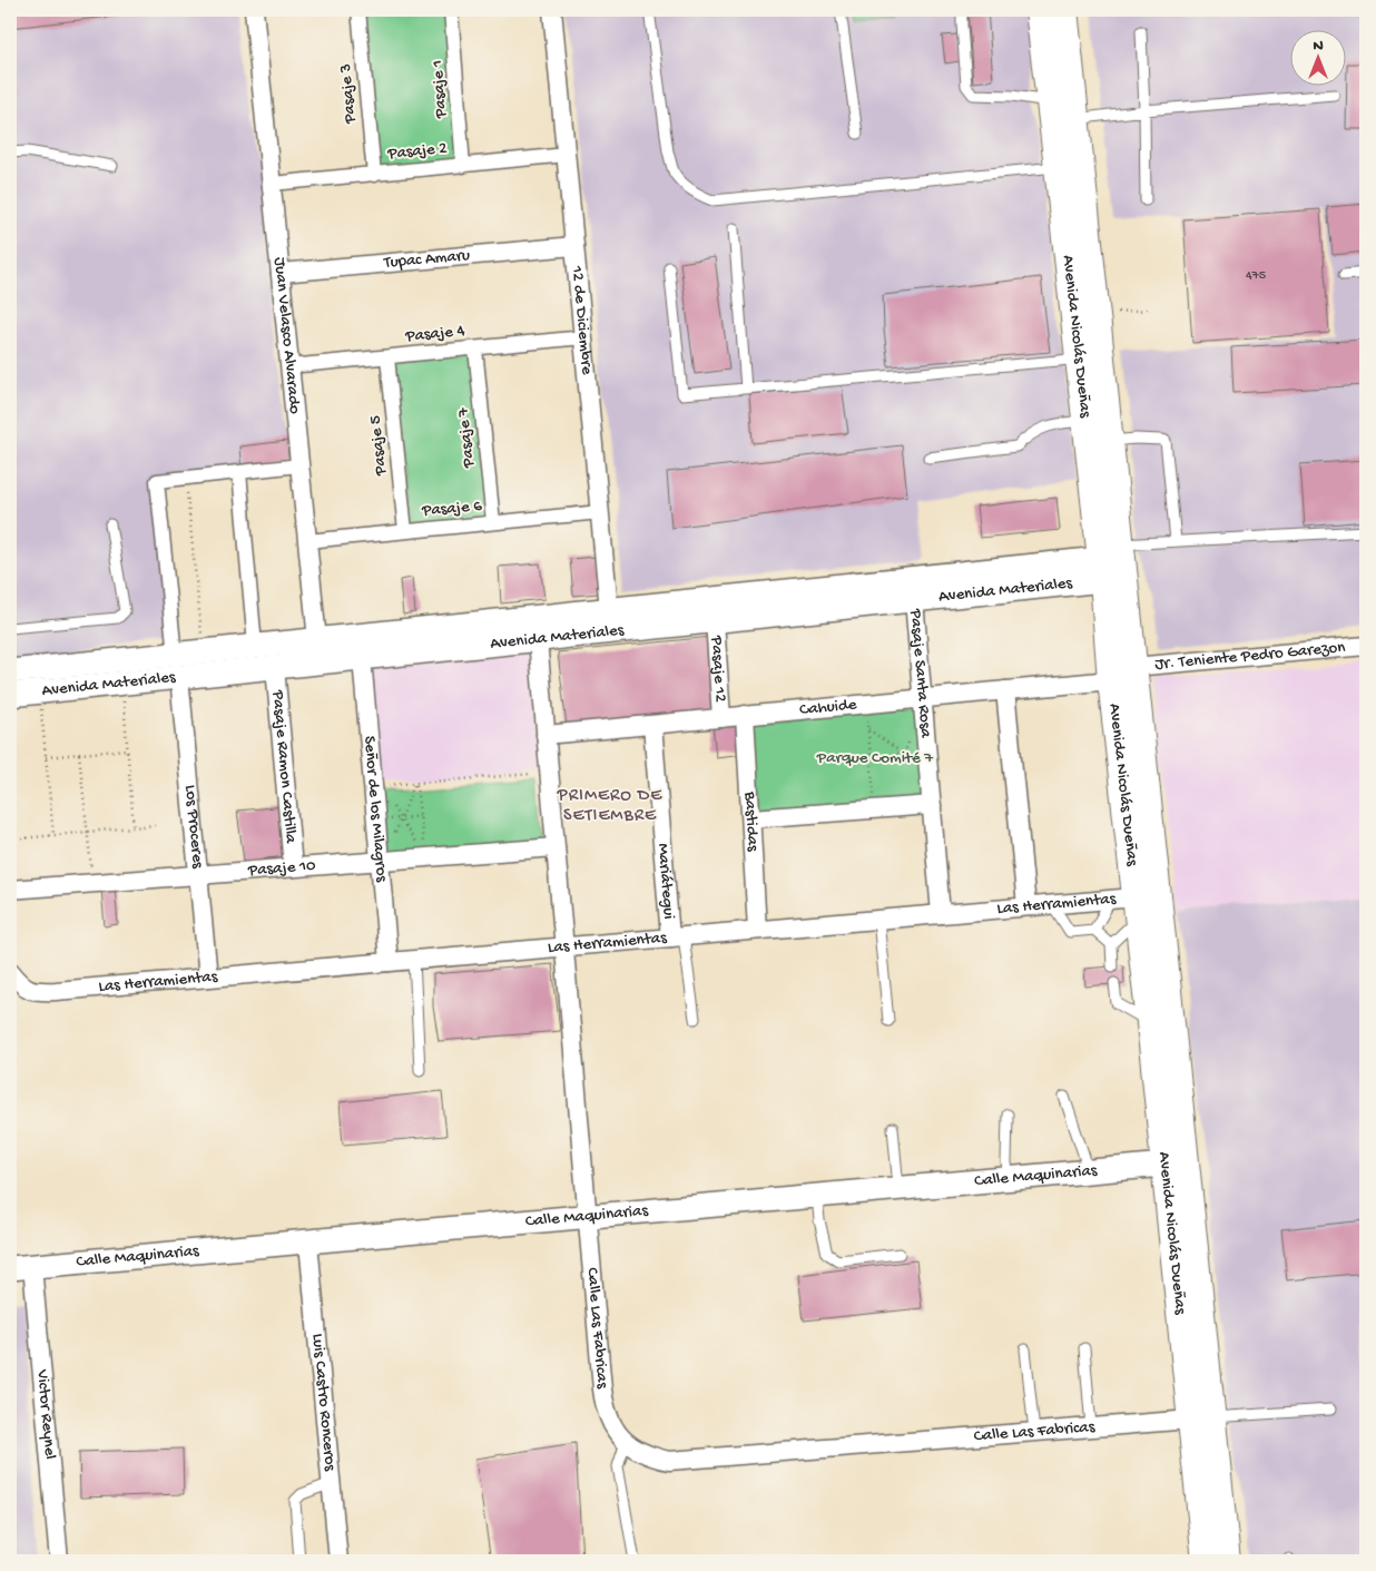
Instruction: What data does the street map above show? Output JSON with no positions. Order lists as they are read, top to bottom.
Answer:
{
  "streets": {
    "main road": ["Avenida Nicolás Dueñas"],
    "street": [
      "Pasaje 1",
      "Pasaje 3",
      "Pasaje 2",
      "Tupac Amaru",
      "12 de Diciembre",
      "Pasaje 4",
      "Juan Velasco Alvarado",
      "Pasaje 7",
      "Pasaje 5",
      "Pasaje 6",
      "Avenida Materiales",
      "Jr. Teniente Pedro Garezon",
      "Pasaje 12",
      "Pasaje Santa Rosa",
      "Cahuide",
      "Pasaje Ramon Castilla",
      "Señor de los Milagros",
      "Bastidas",
      "Los Proceres",
      "Pasaje 10",
      "Mariátegui",
      "Las Herramientas",
      "Calle Maquinarias",
      "Calle Las Fabricas",
      "Luis Castro Ronceros",
      "Victor Reynel"
    ]
  },
  "crossings": [
    ["Pasaje 1", "Pasaje 2"],
    ["Pasaje 3", "Pasaje 2"],
    ["Pasaje 2", "12 de Diciembre"],
    ["Pasaje 2", "Juan Velasco Alvarado"],
    ["Tupac Amaru", "12 de Diciembre"],
    ["Tupac Amaru", "Juan Velasco Alvarado"],
    ["12 de Diciembre", "Pasaje 4"],
    ["12 de Diciembre", "Pasaje 6"],
    ["12 de Diciembre", "Avenida Materiales"],
    ["Pasaje 4", "Juan Velasco Alvarado"],
    ["Pasaje 4", "Pasaje 7"],
    ["Pasaje 4", "Pasaje 5"],
    ["Juan Velasco Alvarado", "Pasaje 6"],
    ["Juan Velasco Alvarado", "Avenida Materiales"],
    ["Avenida Nicolás Dueñas", "Avenida Materiales"],
    ["Avenida Nicolás Dueñas", "Jr. Teniente Pedro Garezon"],
    ["Avenida Nicolás Dueñas", "Cahuide"],
    ["Avenida Nicolás Dueñas", "Las Herramientas"],
    ["Avenida Nicolás Dueñas", "Calle Maquinarias"],
    ["Avenida Nicolás Dueñas", "Calle Las Fabricas"],
    ["Pasaje 7", "Pasaje 6"],
    ["Pasaje 5", "Pasaje 6"],
    ["Avenida Materiales", "Pasaje 12"],
    ["Avenida Materiales", "Pasaje Santa Rosa"],
    ["Avenida Materiales", "Pasaje Ramon Castilla"],
    ["Avenida Materiales", "Señor de los Milagros"],
    ["Avenida Materiales", "Los Proceres"],
    ["Avenida Materiales", "Calle Las Fabricas"],
    ["Jr. Teniente Pedro Garezon", "Cahuide"],
    ["Pasaje 12", "Cahuide"],
    ["Pasaje Santa Rosa", "Cahuide"],
    ["Pasaje Santa Rosa", "Las Herramientas"],
    ["Cahuide", "Bastidas"],
    ["Cahuide", "Mariátegui"],
    ["Cahuide", "Calle Las Fabricas"],
    ["Pasaje Ramon Castilla", "Pasaje 10"],
    ["Señor de los Milagros", "Pasaje 10"],
    ["Señor de los Milagros", "Las Herramientas"],
    ["Bastidas", "Las Herramientas"],
    ["Los Proceres", "Pasaje 10"],
    ["Los Proceres", "Las Herramientas"],
    ["Pasaje 10", "Calle Las Fabricas"],
    ["Mariátegui", "Las Herramientas"],
    ["Las Herramientas", "Calle Las Fabricas"],
    ["Calle Maquinarias", "Calle Las Fabricas"],
    ["Calle Maquinarias", "Luis Castro Ronceros"],
    ["Calle Maquinarias", "Victor Reynel"]
  ],
  "districts": ["PRIMERO DE SETIEMBRE"],
  "parks": ["Parque Comité 7"],
  "house_numbers": ["475"],
  "north": "top"
}
